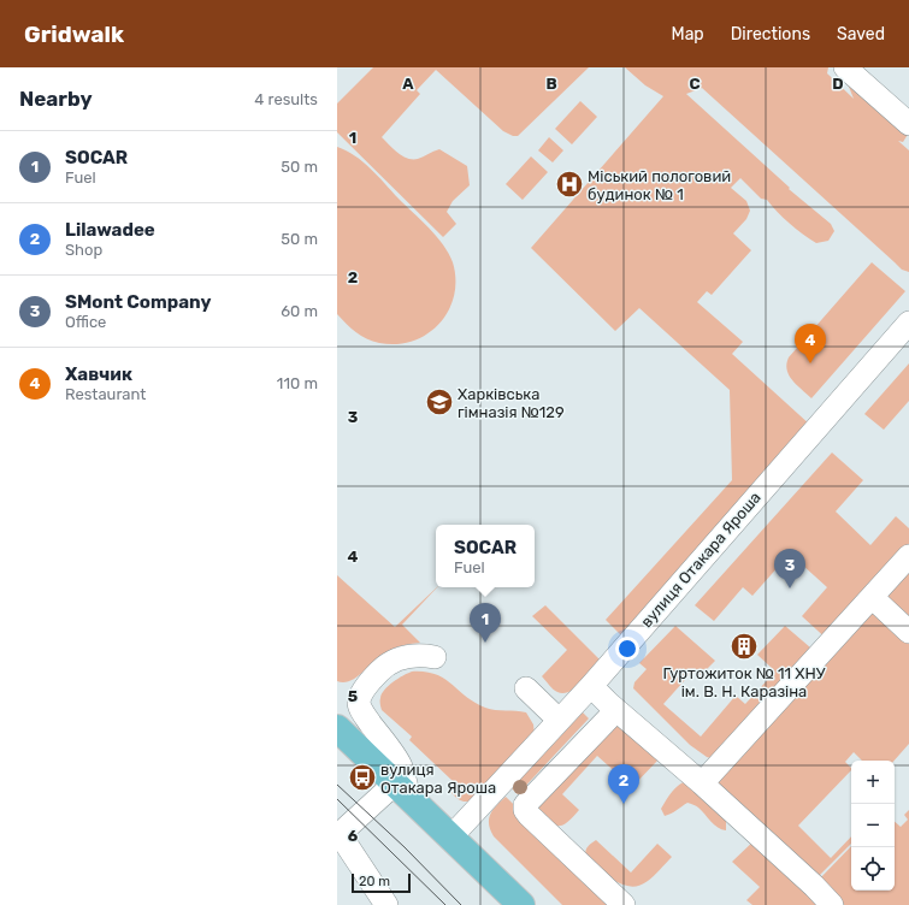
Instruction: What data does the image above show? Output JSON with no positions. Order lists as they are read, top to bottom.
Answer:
{
  "streets": {
    "street": ["вулиця Отакара Яроша"]
  },
  "places": {
    "hospital": ["Міський пологовий будинок № 1"],
    "school or university": ["Харківська гімназія №129"],
    "building": ["Гуртожиток № 11 ХНУ ім. В. Н. Каразіна"],
    "bus stop": ["вулиця Отакара Яроша"]
  },
  "scale_bar": "20 m",
  "page": {
    "header": "Gridwalk",
    "nav": ["Map", "Directions", "Saved"],
    "heading": ["Nearby", "4 results"],
    "list": [
      {
        "mark": "1",
        "name": "SOCAR",
        "note": "Fuel",
        "value": "50 m"
      },
      {
        "mark": "2",
        "name": "Lilawadee",
        "note": "Shop",
        "value": "50 m"
      },
      {
        "mark": "3",
        "name": "SMont Company",
        "note": "Office",
        "value": "60 m"
      },
      {
        "mark": "4",
        "name": "Хавчик",
        "note": "Restaurant",
        "value": "110 m"
      }
    ],
    "pins": [
      "4",
      "3",
      "1",
      "2"
    ],
    "popup": ["SOCAR", "Fuel"],
    "map_buttons": ["+", "−"],
    "scale": "20 m"
  },
  "grid": {
    "columns": [
      "A",
      "B",
      "C",
      "D"
    ],
    "rows": [
      "1",
      "2",
      "3",
      "4",
      "5",
      "6"
    ]
  }
}
